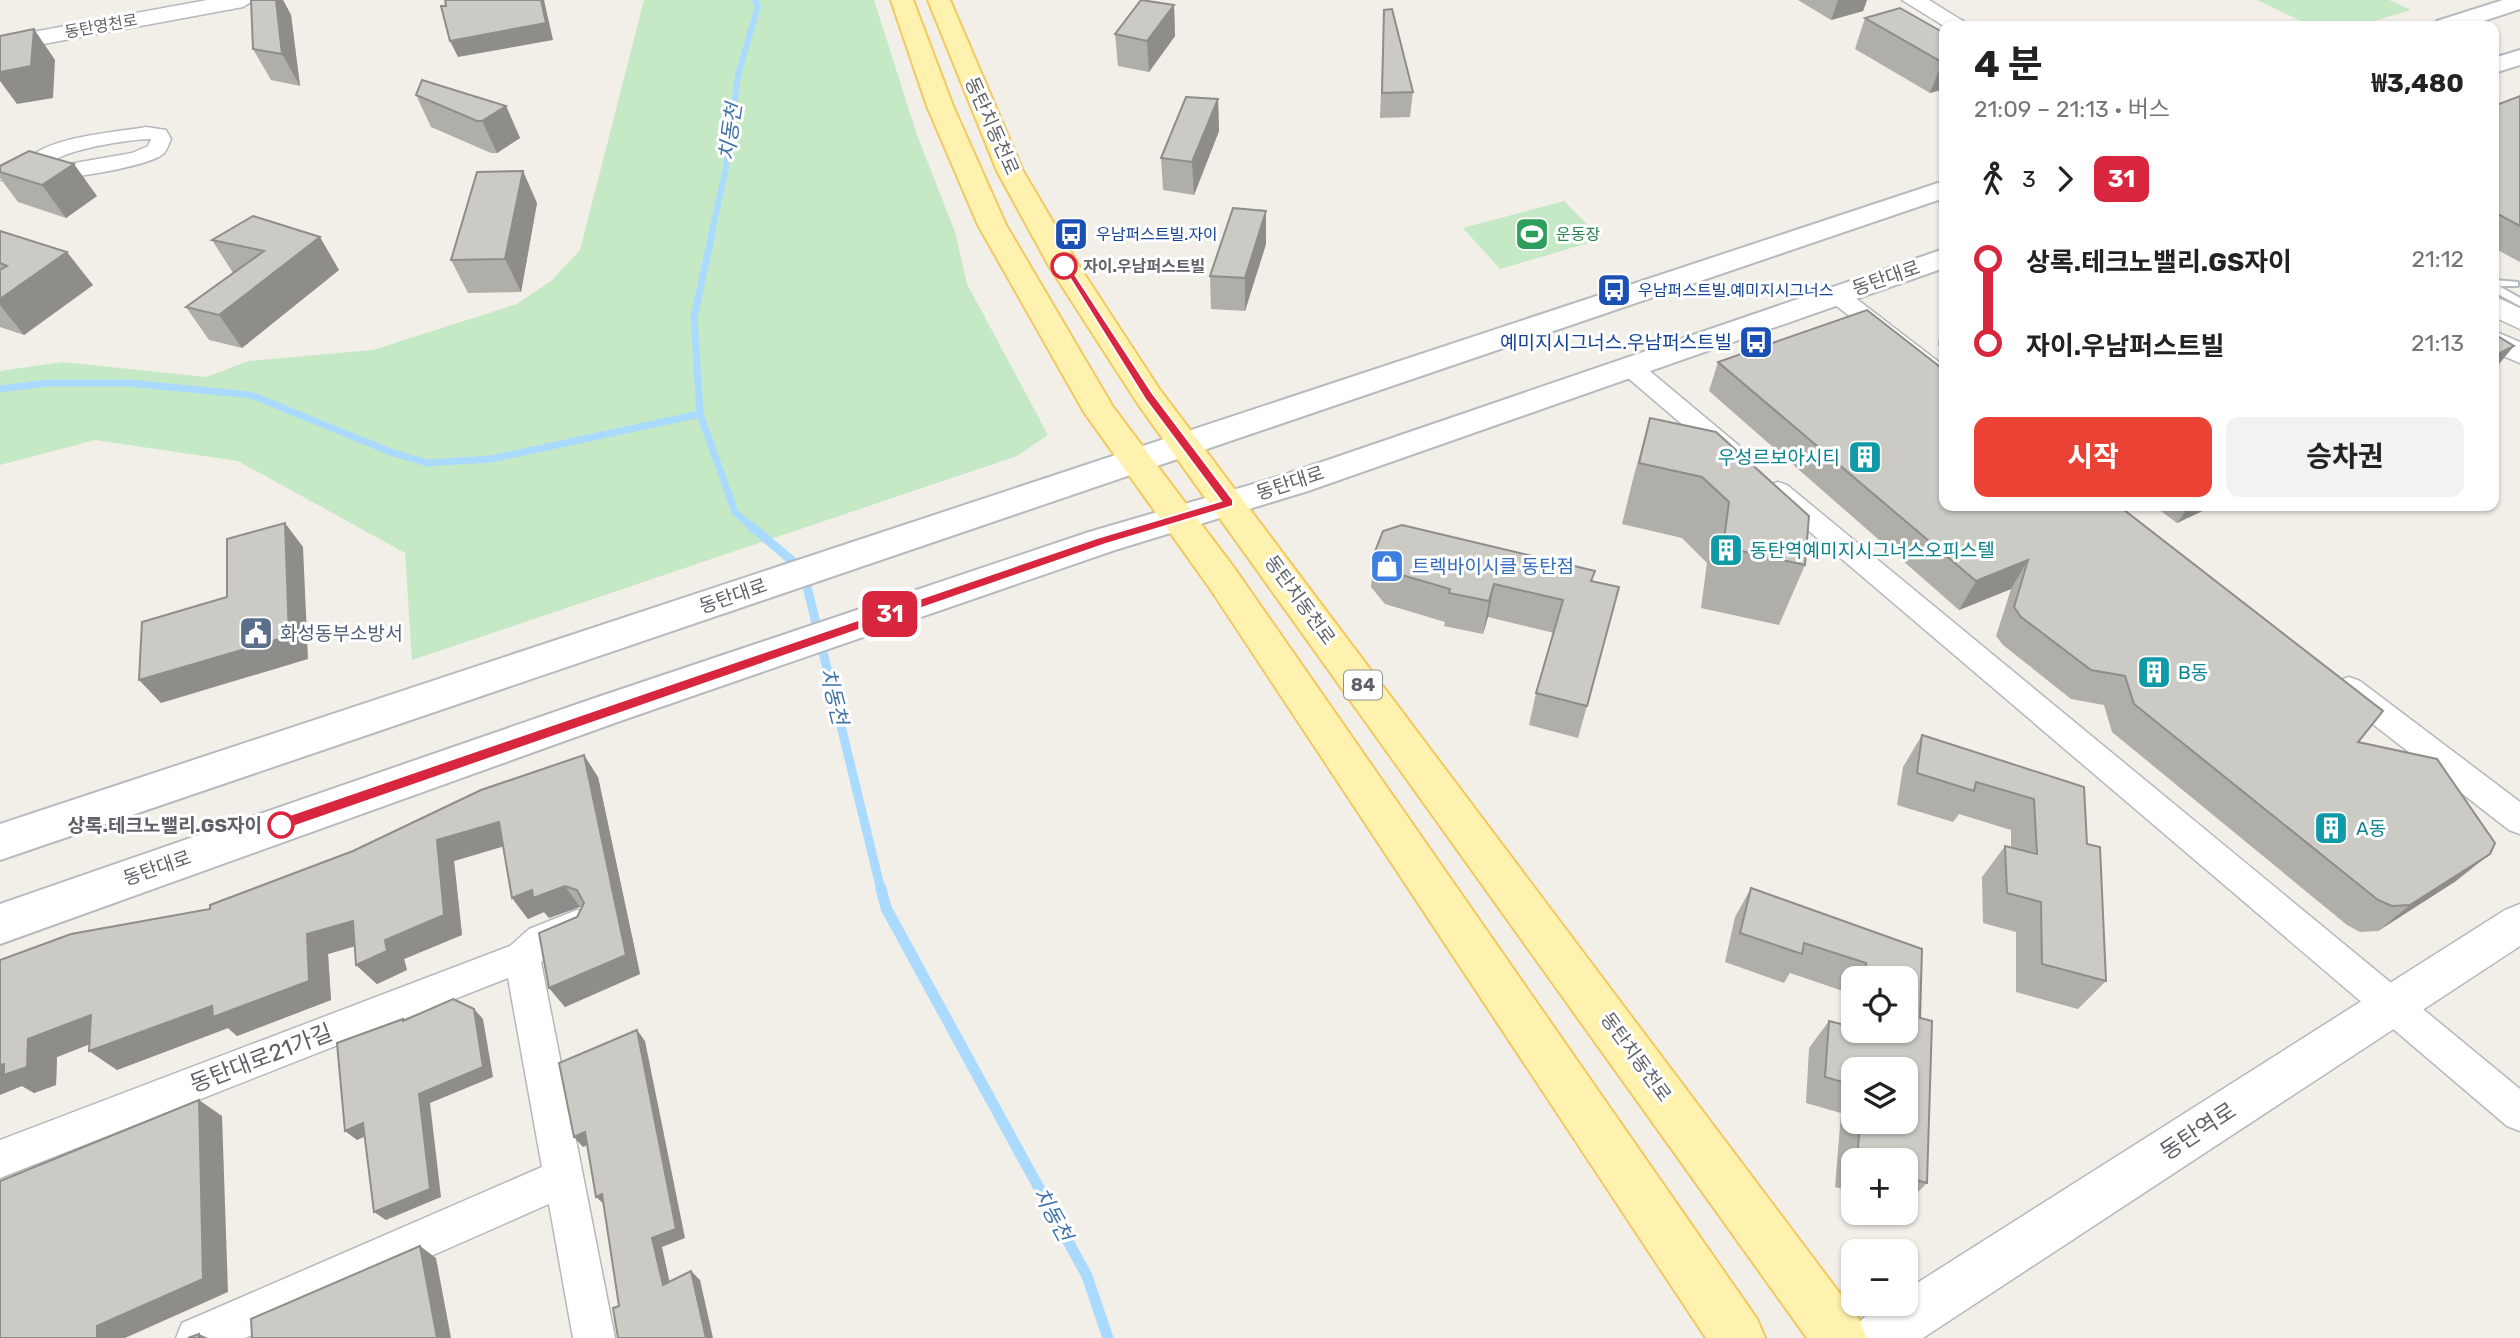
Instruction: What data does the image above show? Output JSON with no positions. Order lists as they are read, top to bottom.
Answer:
{
  "streets": {
    "main road": ["동탄치동천로", "동탄대로", "84"],
    "street": ["동탄영천로", "동탄대로21가길", "동탄역로"]
  },
  "crossings": [
    ["동탄치동천로", "동탄대로"]
  ],
  "water": ["치동천"],
  "places": {
    "bus stop": ["우남퍼스트빌.자이", "우남퍼스트빌.예미지시그너스", "예미지시그너스.우남퍼스트빌"],
    "sports": ["운동장"],
    "other": ["자이.우남퍼스트빌", "상록.테크노밸리.GS자이"],
    "building": [
      "우성르보아시티",
      "동탄역예미지시그너스오피스텔",
      "B동",
      "A동"
    ],
    "shop": ["트렉바이시클 동탄점"],
    "public building": ["화성동부소방서"]
  },
  "lines": ["bus line 31"],
  "page": {
    "on_map": "31",
    "heading": ["4 분", "21:09 – 21:13 · 버스", "₩3,480"],
    "legs": ["3", "31"],
    "list": [
      {
        "name": "상록.테크노밸리.GS자이",
        "value": "21:12"
      },
      {
        "name": "자이.우남퍼스트빌",
        "value": "21:13"
      }
    ],
    "buttons": ["시작", "승차권"],
    "map_buttons": ["+", "−"]
  }
}
